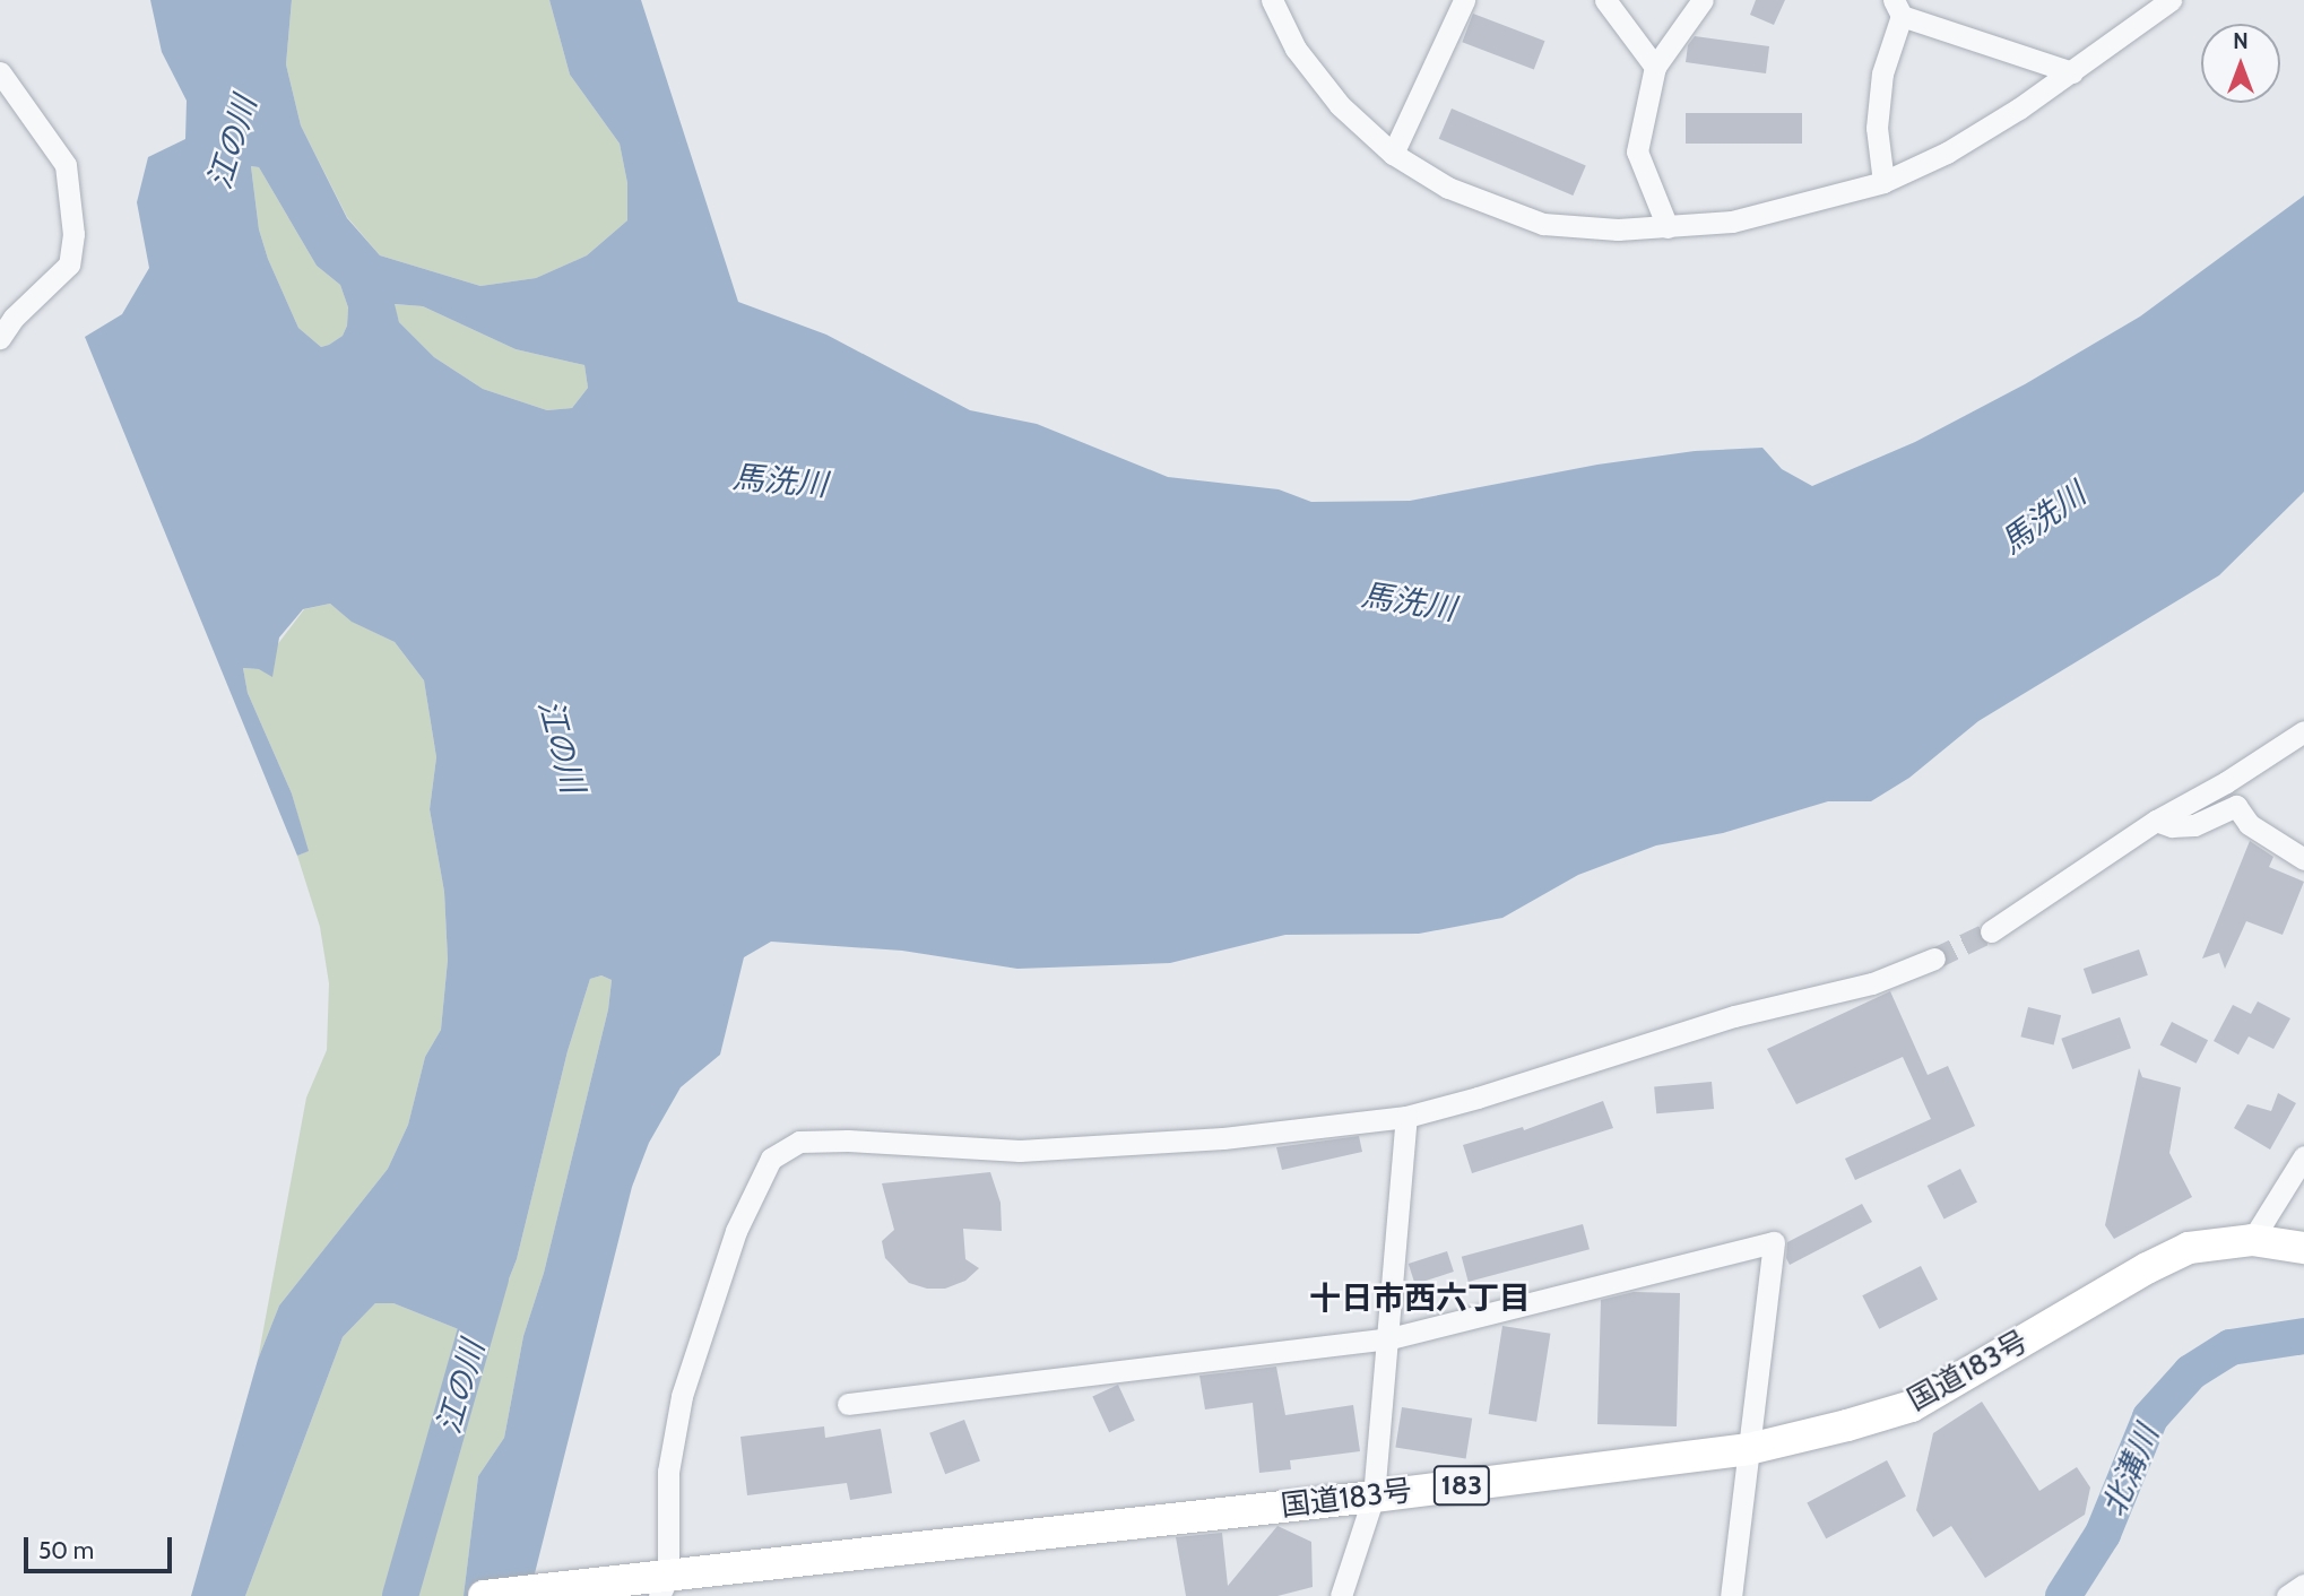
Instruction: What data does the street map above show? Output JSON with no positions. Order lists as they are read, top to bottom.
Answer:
{
  "streets": {
    "highway": ["国道183号", "183"]
  },
  "districts": ["十日市西六丁目"],
  "water": ["江の川", "馬洗川", "北溝川"],
  "scale_bar": "50 m",
  "north": "top"
}
